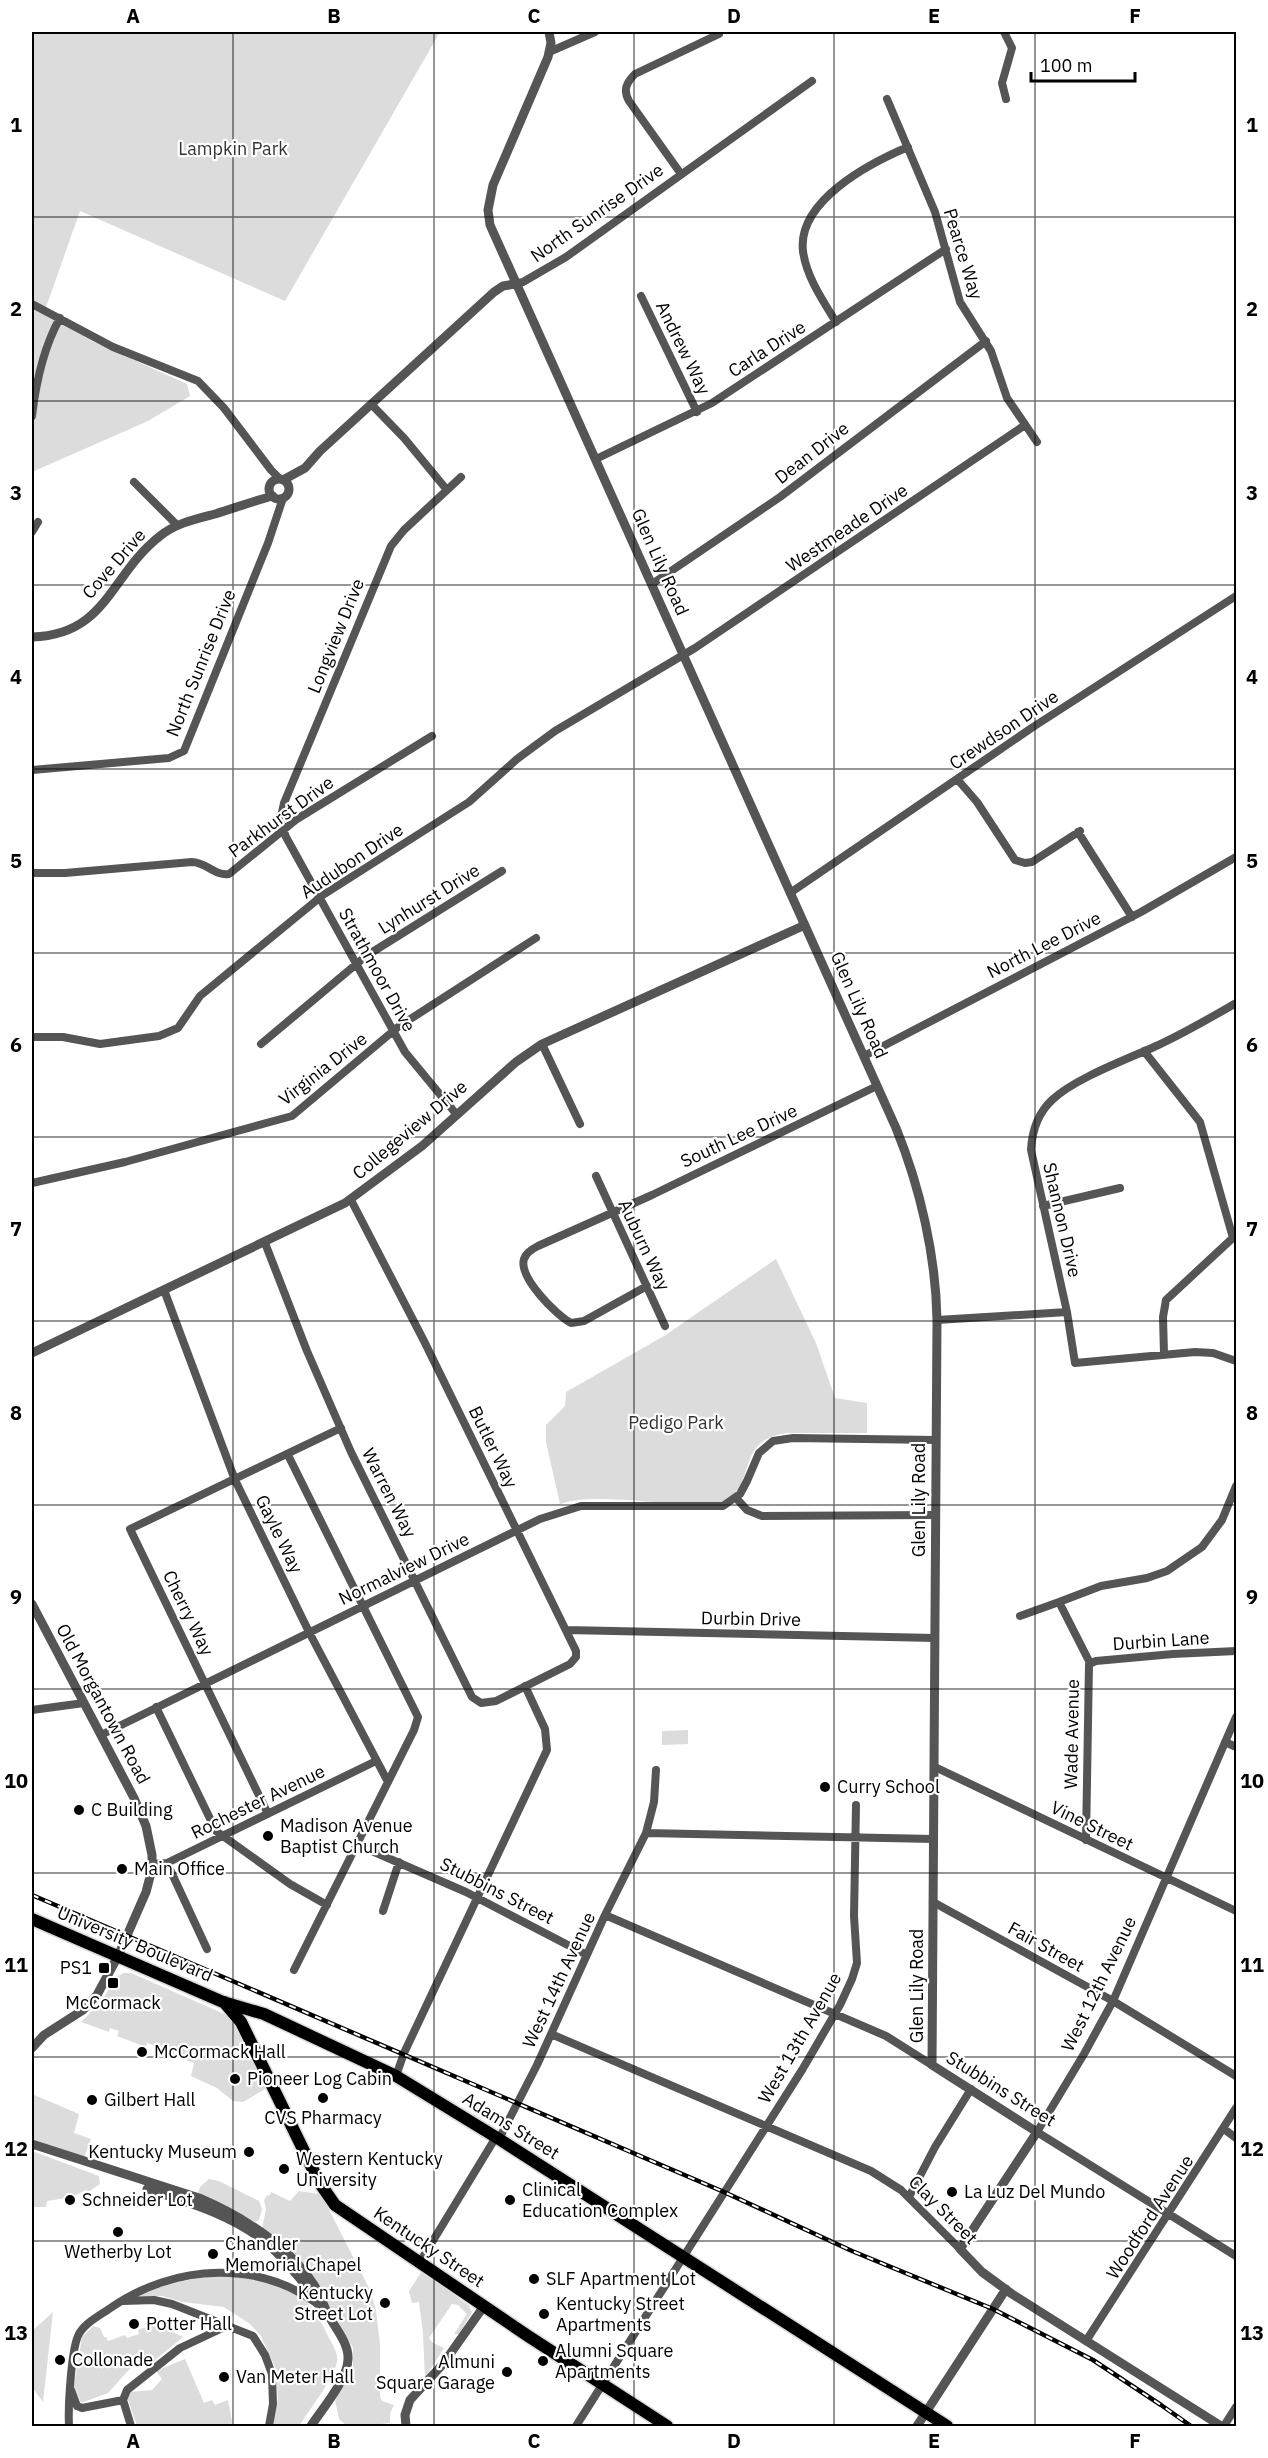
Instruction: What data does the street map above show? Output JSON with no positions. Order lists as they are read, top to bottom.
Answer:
{
  "streets": {
    "main road": ["University Boulevard", "Adams Street", "Kentucky Street"],
    "street": [
      "North Sunrise Drive",
      "Pearce Way",
      "Andrew Way",
      "Carla Drive",
      "Dean Drive",
      "Westmeade Drive",
      "Glen Lily Road",
      "Cove Drive",
      "Longview Drive",
      "Crewdson Drive",
      "Parkhurst Drive",
      "Audubon Drive",
      "Lynhurst Drive",
      "North Lee Drive",
      "Strathmoor Drive",
      "Virginia Drive",
      "Collegeview Drive",
      "South Lee Drive",
      "Shannon Drive",
      "Auburn Way",
      "Butler Way",
      "Warren Way",
      "Gayle Way",
      "Normalview Drive",
      "Cherry Way",
      "Durbin Drive",
      "Durbin Lane",
      "Old Morgantown Road",
      "Wade Avenue",
      "Rochester Avenue",
      "Vine Street",
      "Stubbins Street",
      "Fair Street",
      "West 14th Avenue",
      "West 12th Avenue",
      "West 13th Avenue",
      "Clay Street",
      "Woodford Avenue"
    ]
  },
  "crossings": [
    ["North Sunrise Drive", "Glen Lily Road"],
    ["North Sunrise Drive", "Cove Drive"],
    ["Pearce Way", "Carla Drive"],
    ["Pearce Way", "Dean Drive"],
    ["Pearce Way", "Westmeade Drive"],
    ["Andrew Way", "Carla Drive"],
    ["Carla Drive", "Glen Lily Road"],
    ["Dean Drive", "Glen Lily Road"],
    ["Westmeade Drive", "Glen Lily Road"],
    ["Westmeade Drive", "Audubon Drive"],
    ["Glen Lily Road", "Crewdson Drive"],
    ["Glen Lily Road", "Audubon Drive"],
    ["Glen Lily Road", "North Lee Drive"],
    ["Glen Lily Road", "Collegeview Drive"],
    ["Glen Lily Road", "South Lee Drive"],
    ["Glen Lily Road", "Durbin Drive"],
    ["Glen Lily Road", "Vine Street"],
    ["Glen Lily Road", "Stubbins Street"],
    ["Glen Lily Road", "Fair Street"],
    ["Longview Drive", "Parkhurst Drive"],
    ["Longview Drive", "Strathmoor Drive"],
    ["Parkhurst Drive", "Strathmoor Drive"],
    ["Audubon Drive", "Strathmoor Drive"],
    ["Lynhurst Drive", "Strathmoor Drive"],
    ["Strathmoor Drive", "Virginia Drive"],
    ["Strathmoor Drive", "Collegeview Drive"],
    ["Collegeview Drive", "Butler Way"],
    ["Collegeview Drive", "Warren Way"],
    ["Collegeview Drive", "Gayle Way"],
    ["South Lee Drive", "Auburn Way"],
    ["Butler Way", "Warren Way"],
    ["Butler Way", "Normalview Drive"],
    ["Butler Way", "Durbin Drive"],
    ["Warren Way", "Normalview Drive"],
    ["Gayle Way", "Normalview Drive"],
    ["Gayle Way", "Cherry Way"],
    ["Gayle Way", "Rochester Avenue"],
    ["Normalview Drive", "Cherry Way"],
    ["Normalview Drive", "Old Morgantown Road"],
    ["Cherry Way", "Rochester Avenue"],
    ["Durbin Lane", "Wade Avenue"],
    ["Old Morgantown Road", "Rochester Avenue"],
    ["Old Morgantown Road", "University Boulevard"],
    ["Wade Avenue", "Vine Street"],
    ["Vine Street", "West 12th Avenue"],
    ["Stubbins Street", "West 14th Avenue"],
    ["Stubbins Street", "West 12th Avenue"],
    ["Stubbins Street", "West 13th Avenue"],
    ["Stubbins Street", "Woodford Avenue"],
    ["University Boulevard", "Adams Street"],
    ["University Boulevard", "Kentucky Street"],
    ["Fair Street", "West 12th Avenue"],
    ["West 14th Avenue", "Adams Street"],
    ["West 14th Avenue", "Clay Street"],
    ["West 14th Avenue", "Kentucky Street"],
    ["West 12th Avenue", "Clay Street"],
    ["West 13th Avenue", "Adams Street"],
    ["West 13th Avenue", "Clay Street"],
    ["West 13th Avenue", "Kentucky Street"],
    ["Adams Street", "Kentucky Street"],
    ["Clay Street", "Woodford Avenue"]
  ],
  "parks": ["Lampkin Park", "Pedigo Park"],
  "places": {
    "other": [
      "Curry School",
      "C Building",
      "Madison Avenue Baptist Church",
      "Main Office",
      "McCormack Hall",
      "Pioneer Log Cabin",
      "CVS Pharmacy",
      "Gilbert Hall",
      "Kentucky Museum",
      "Western Kentucky University",
      "La Luz Del Mundo",
      "Schneider Lot",
      "Clinical Education Complex",
      "Wetherby Lot",
      "Chandler Memorial Chapel",
      "SLF Apartment Lot",
      "Kentucky Street Lot",
      "Kentucky Street Apartments",
      "Potter Hall",
      "Collonade",
      "Alumni Square Apartments",
      "Almuni Square Garage",
      "Van Meter Hall"
    ],
    "transit": ["PS1", "McCormack"]
  },
  "scale_bar": "100 m",
  "grid": {
    "columns": [
      "A",
      "B",
      "C",
      "D",
      "E",
      "F"
    ],
    "rows": [
      "1",
      "2",
      "3",
      "4",
      "5",
      "6",
      "7",
      "8",
      "9",
      "10",
      "11",
      "12",
      "13"
    ]
  }
}
